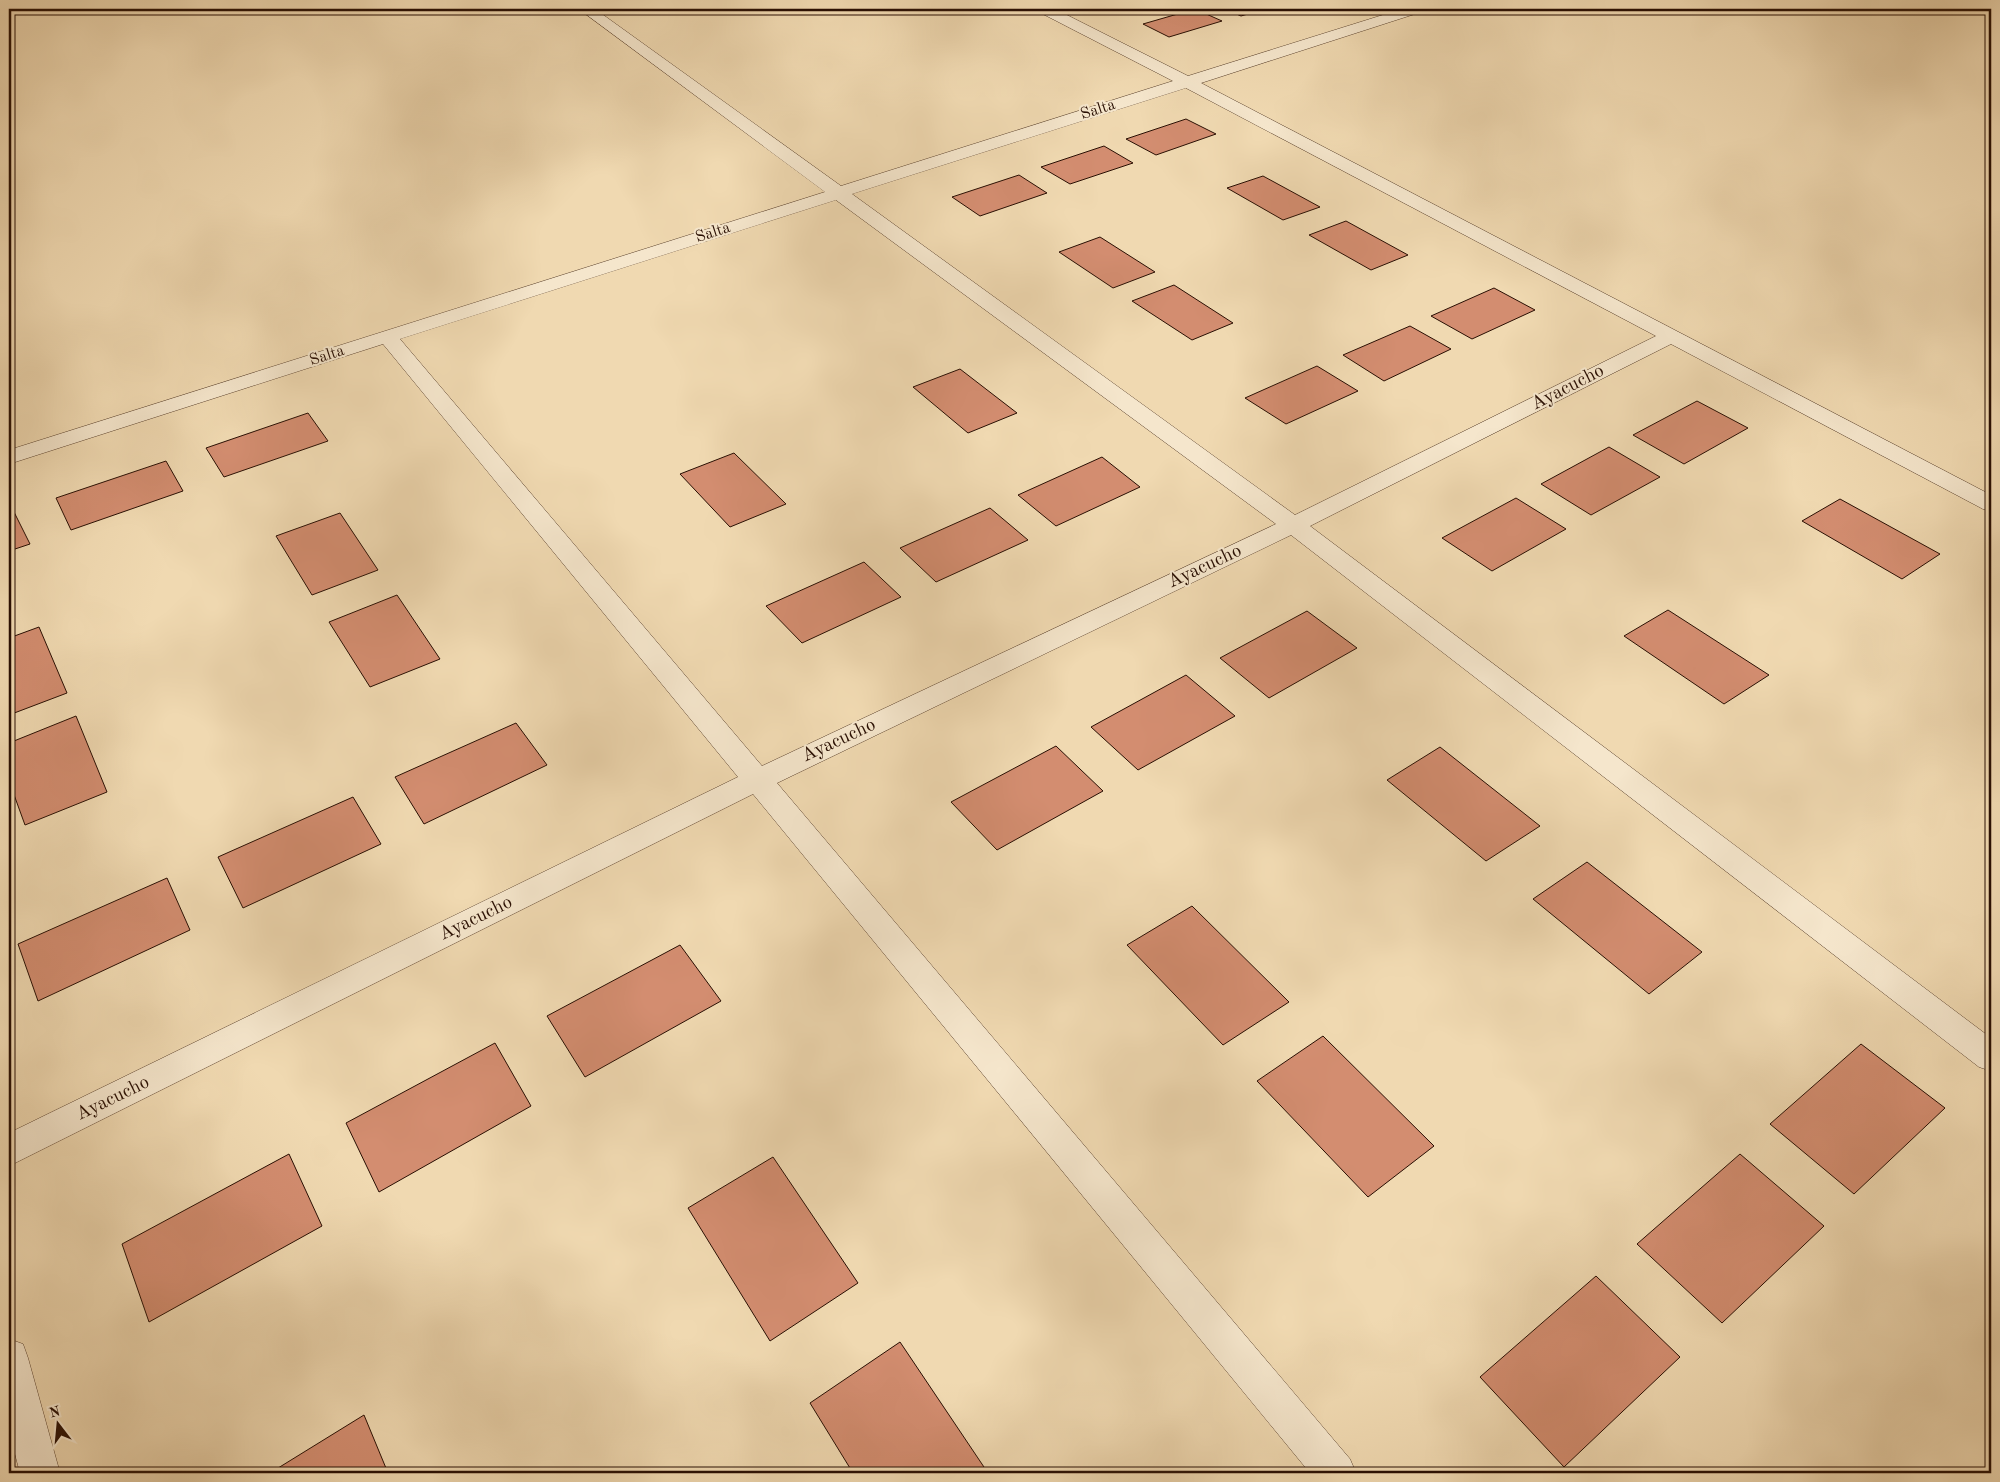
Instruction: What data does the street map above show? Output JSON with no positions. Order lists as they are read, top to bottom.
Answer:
{
  "streets": {
    "street": ["Salta", "Ayacucho"]
  },
  "north": "top"
}
